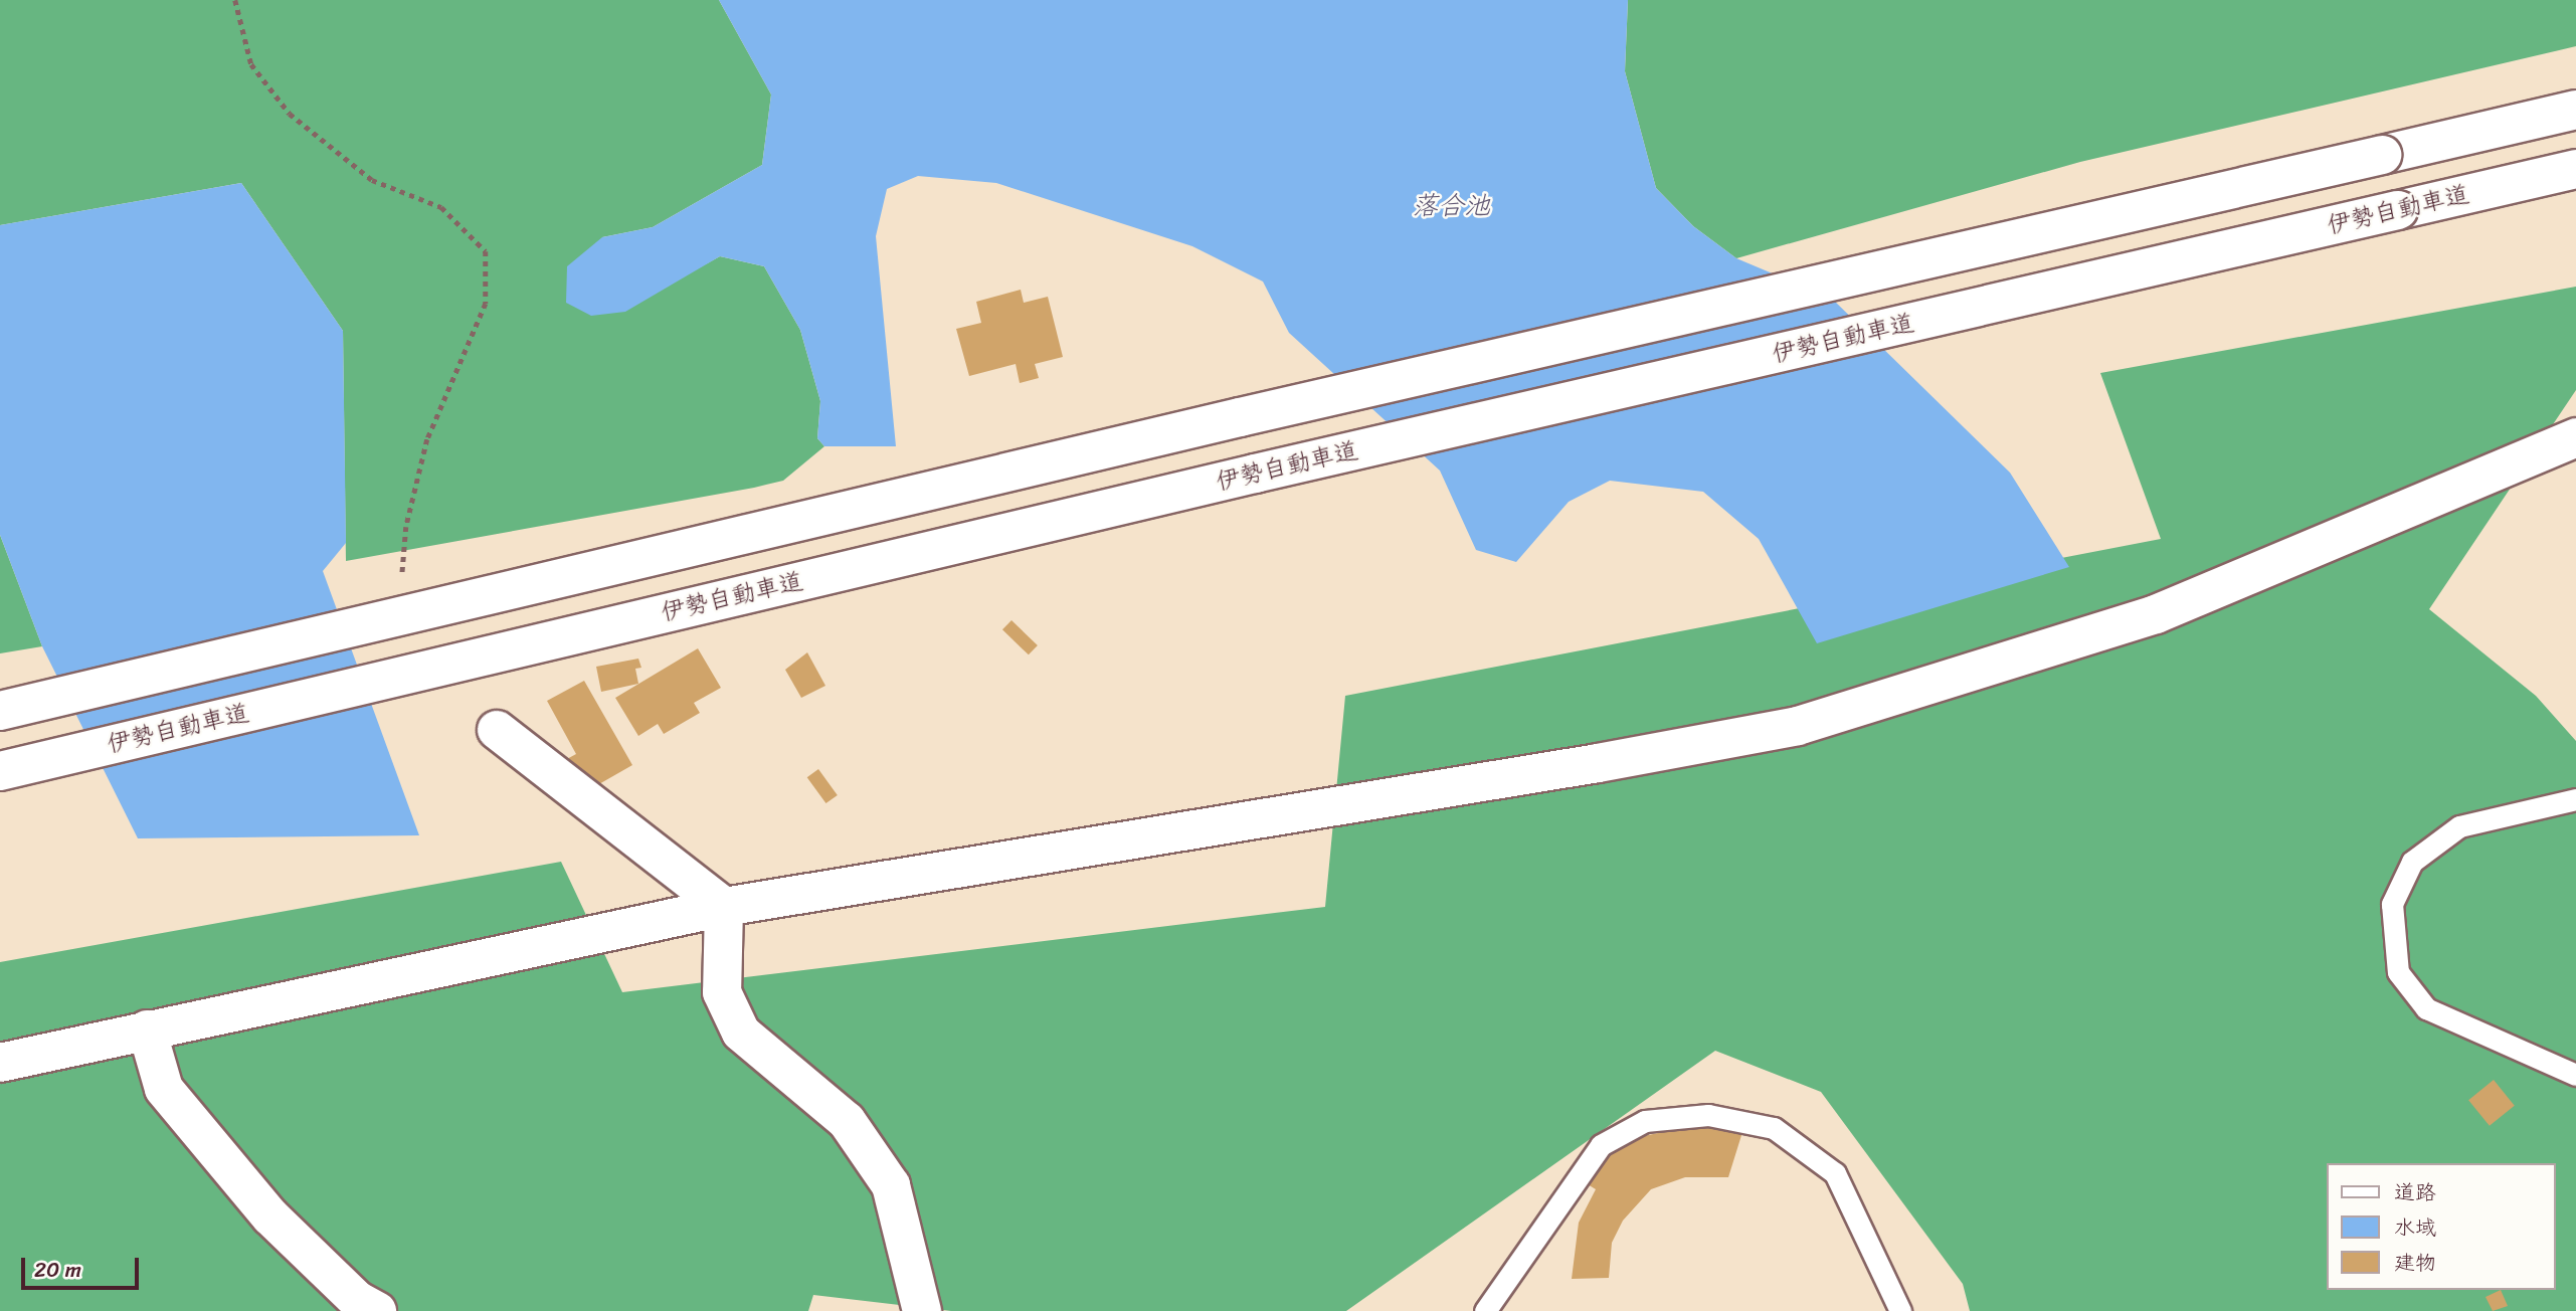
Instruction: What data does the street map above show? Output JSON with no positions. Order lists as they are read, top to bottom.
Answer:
{
  "streets": {
    "main road": ["伊勢自動車道"]
  },
  "water": ["落合池"],
  "legend": ["道路", "水域", "建物"],
  "scale_bar": "20 m"
}
